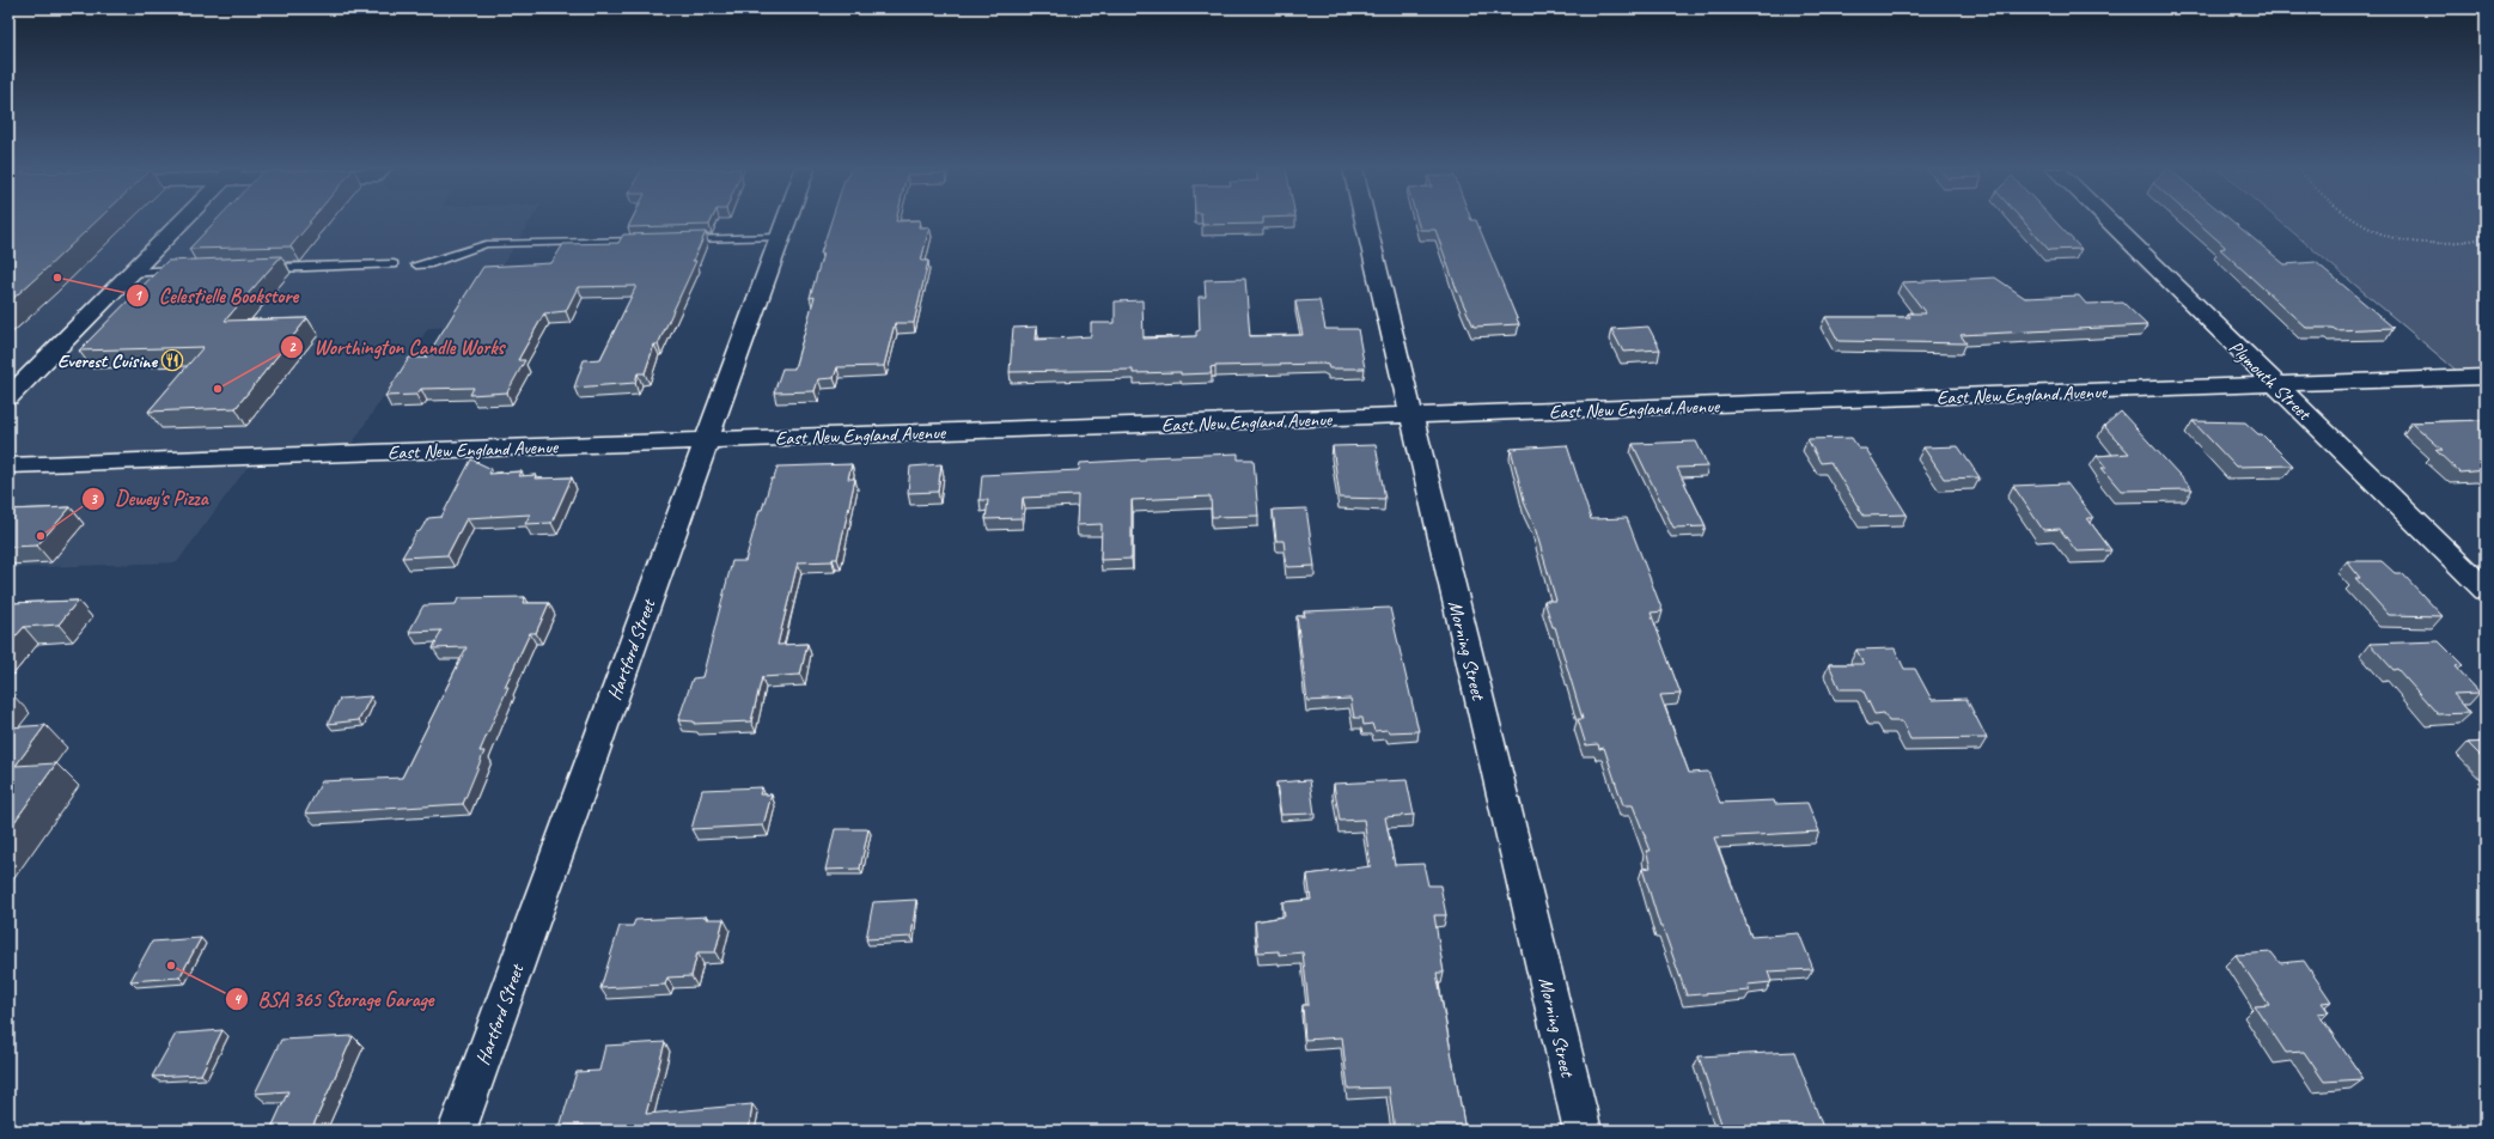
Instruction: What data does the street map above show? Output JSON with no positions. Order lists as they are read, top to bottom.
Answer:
{
  "streets": {
    "street": [
      "Plymouth Street",
      "East New England Avenue",
      "Hartford Street",
      "Morning Street"
    ]
  },
  "crossings": [
    ["Plymouth Street", "East New England Avenue"],
    ["East New England Avenue", "Hartford Street"],
    ["East New England Avenue", "Morning Street"]
  ],
  "places": {
    "other": [
      "Celestielle Bookstore",
      "Worthington Candle Works",
      "Dewey's Pizza",
      "BSA 365 Storage Garage"
    ],
    "restaurant": ["Everest Cuisine"]
  }
}
